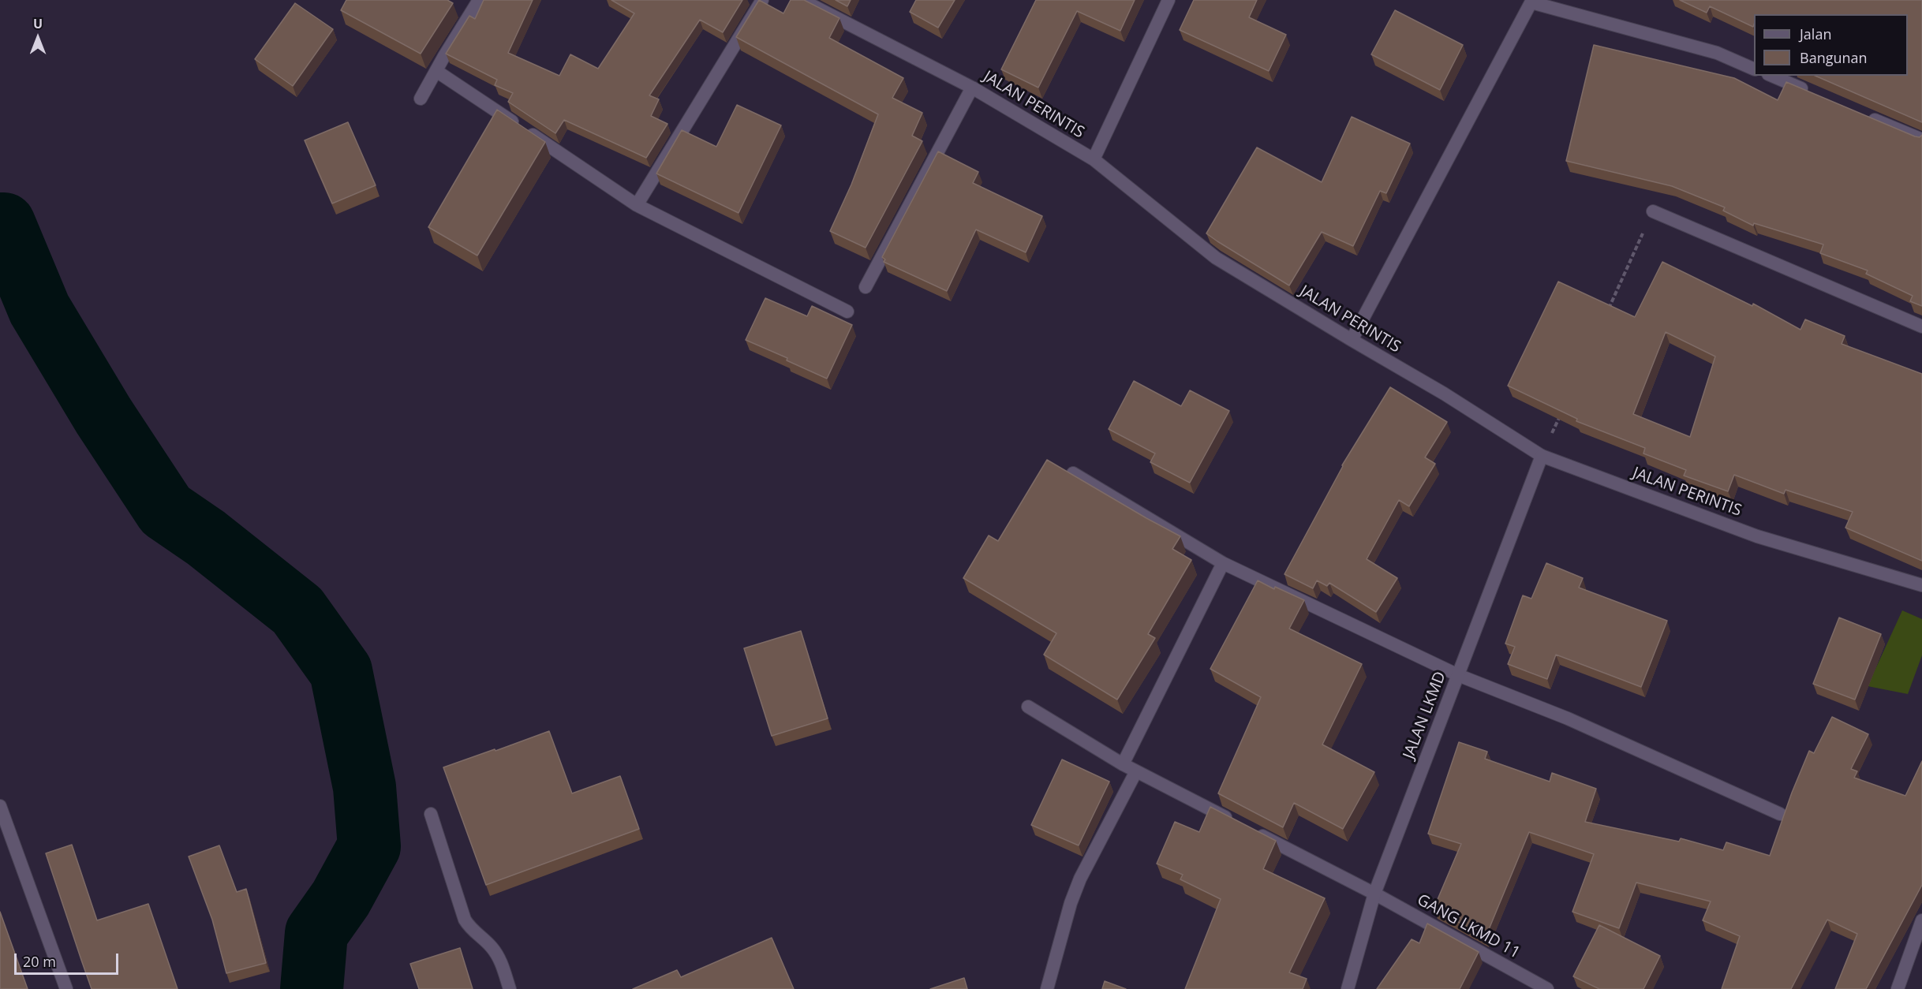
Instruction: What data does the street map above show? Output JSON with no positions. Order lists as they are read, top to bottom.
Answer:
{
  "streets": {
    "street": ["JALAN PERINTIS", "JALAN LKMD", "GANG LKMD 11"]
  },
  "crossings": [
    ["JALAN PERINTIS", "JALAN LKMD"],
    ["JALAN LKMD", "GANG LKMD 11"]
  ],
  "legend": ["Jalan", "Bangunan"],
  "scale_bar": "20 m",
  "north": "top"
}
